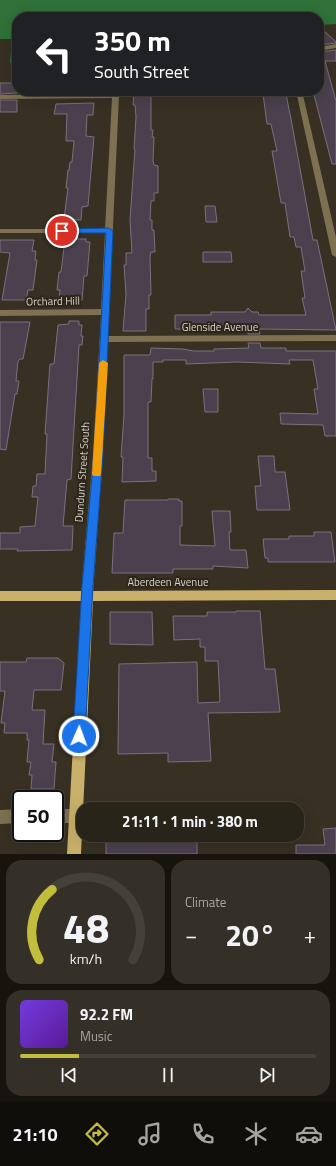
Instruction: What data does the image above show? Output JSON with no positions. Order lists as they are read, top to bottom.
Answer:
{
  "streets": {
    "main road": ["Dundurn Street South", "Aberdeen Avenue"],
    "street": ["Orchard Hill", "Glenside Avenue"]
  },
  "crossings": [
    ["Orchard Hill", "Dundurn Street South"],
    ["Glenside Avenue", "Dundurn Street South"],
    ["Dundurn Street South", "Aberdeen Avenue"]
  ],
  "page": {
    "turn": ["350 m", "South Street"],
    "limit": "50",
    "trip": "21:11 · 1 min · 380 m",
    "tile": "Climate",
    "heat": ["−", "20°", "+"],
    "song": ["92.2 FM", "Music"],
    "tabs": "21:10",
    "gauge": ["48", "km/h"]
  }
}
